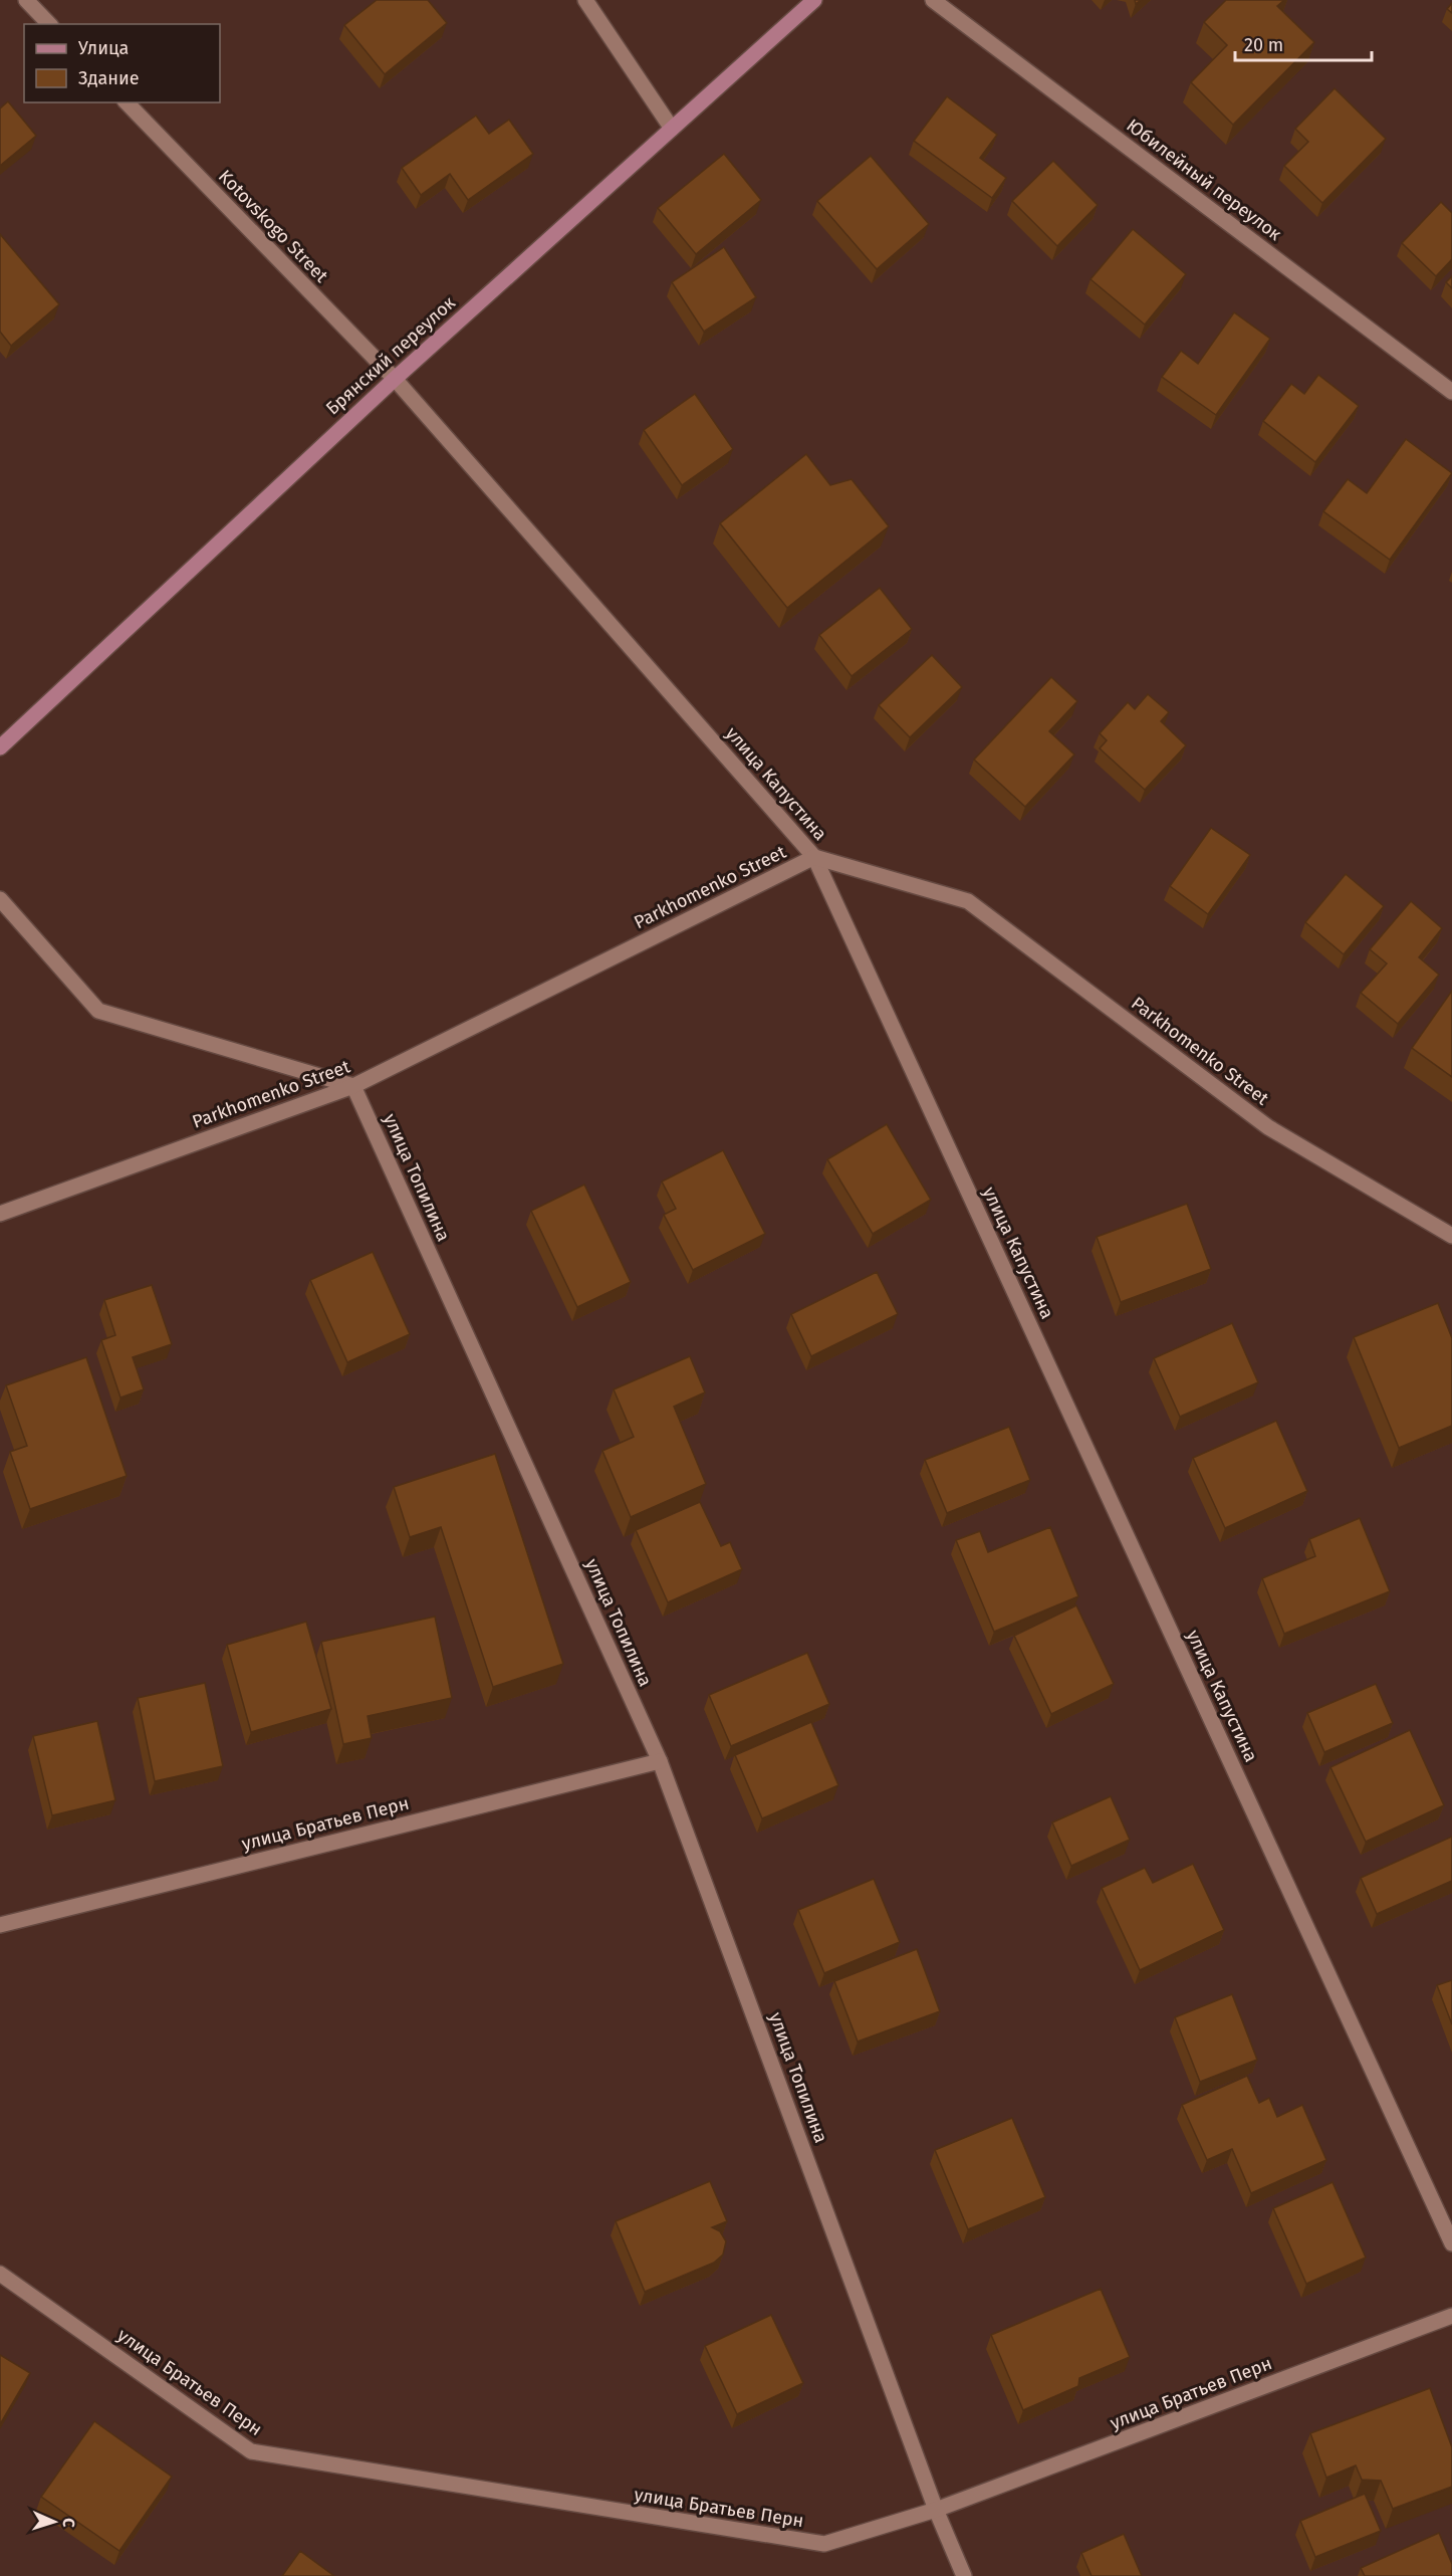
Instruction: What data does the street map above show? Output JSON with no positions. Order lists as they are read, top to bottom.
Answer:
{
  "streets": {
    "main road": ["Брянский переулок"],
    "street": [
      "Юбилейный переулок",
      "Kotovskogo Street",
      "улица Капустина",
      "Parkhomenko Street",
      "улица Топилина",
      "улица Братьев Перн"
    ]
  },
  "crossings": [
    ["Kotovskogo Street", "Брянский переулок"],
    ["Kotovskogo Street", "улица Капустина"],
    ["Брянский переулок", "улица Капустина"],
    ["улица Капустина", "Parkhomenko Street"],
    ["Parkhomenko Street", "улица Топилина"],
    ["улица Топилина", "улица Братьев Перн"]
  ],
  "legend": ["Улица", "Здание"],
  "scale_bar": "20 m",
  "north": "right"
}
